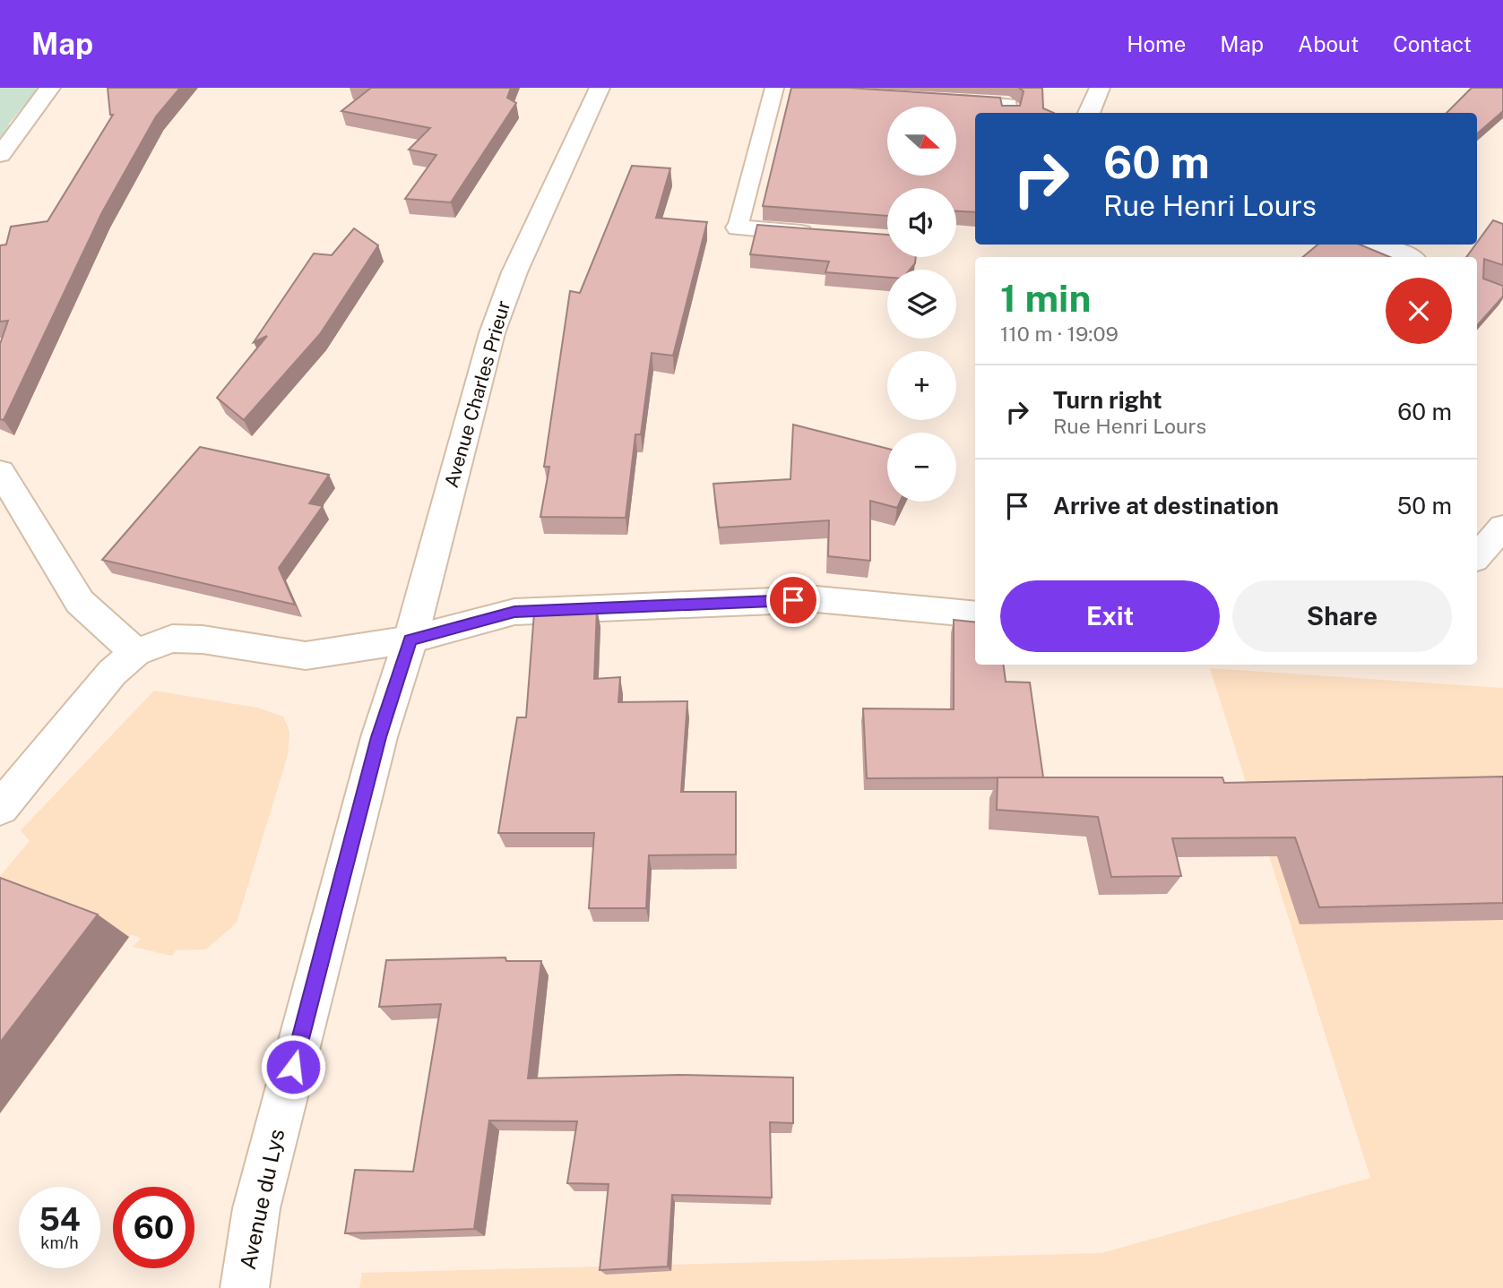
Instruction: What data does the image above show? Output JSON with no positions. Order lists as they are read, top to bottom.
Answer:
{
  "streets": {
    "street": ["Avenue Charles Prieur", "Avenue du Lys"]
  },
  "crossings": [
    ["Avenue Charles Prieur", "Avenue du Lys"]
  ],
  "north": "right",
  "page": {
    "header": "Map",
    "nav": [
      "Home",
      "Map",
      "About",
      "Contact"
    ],
    "map_buttons": ["+", "−"],
    "turn": ["60 m", "Rue Henri Lours"],
    "heading": ["1 min", "110 m · 19:09"],
    "list": [
      {
        "name": "Turn right",
        "note": "Rue Henri Lours",
        "value": "60 m"
      },
      {
        "name": "Arrive at destination",
        "value": "50 m"
      }
    ],
    "buttons": ["Exit", "Share"],
    "speed": "54 km/h",
    "limit": "60"
  }
}
